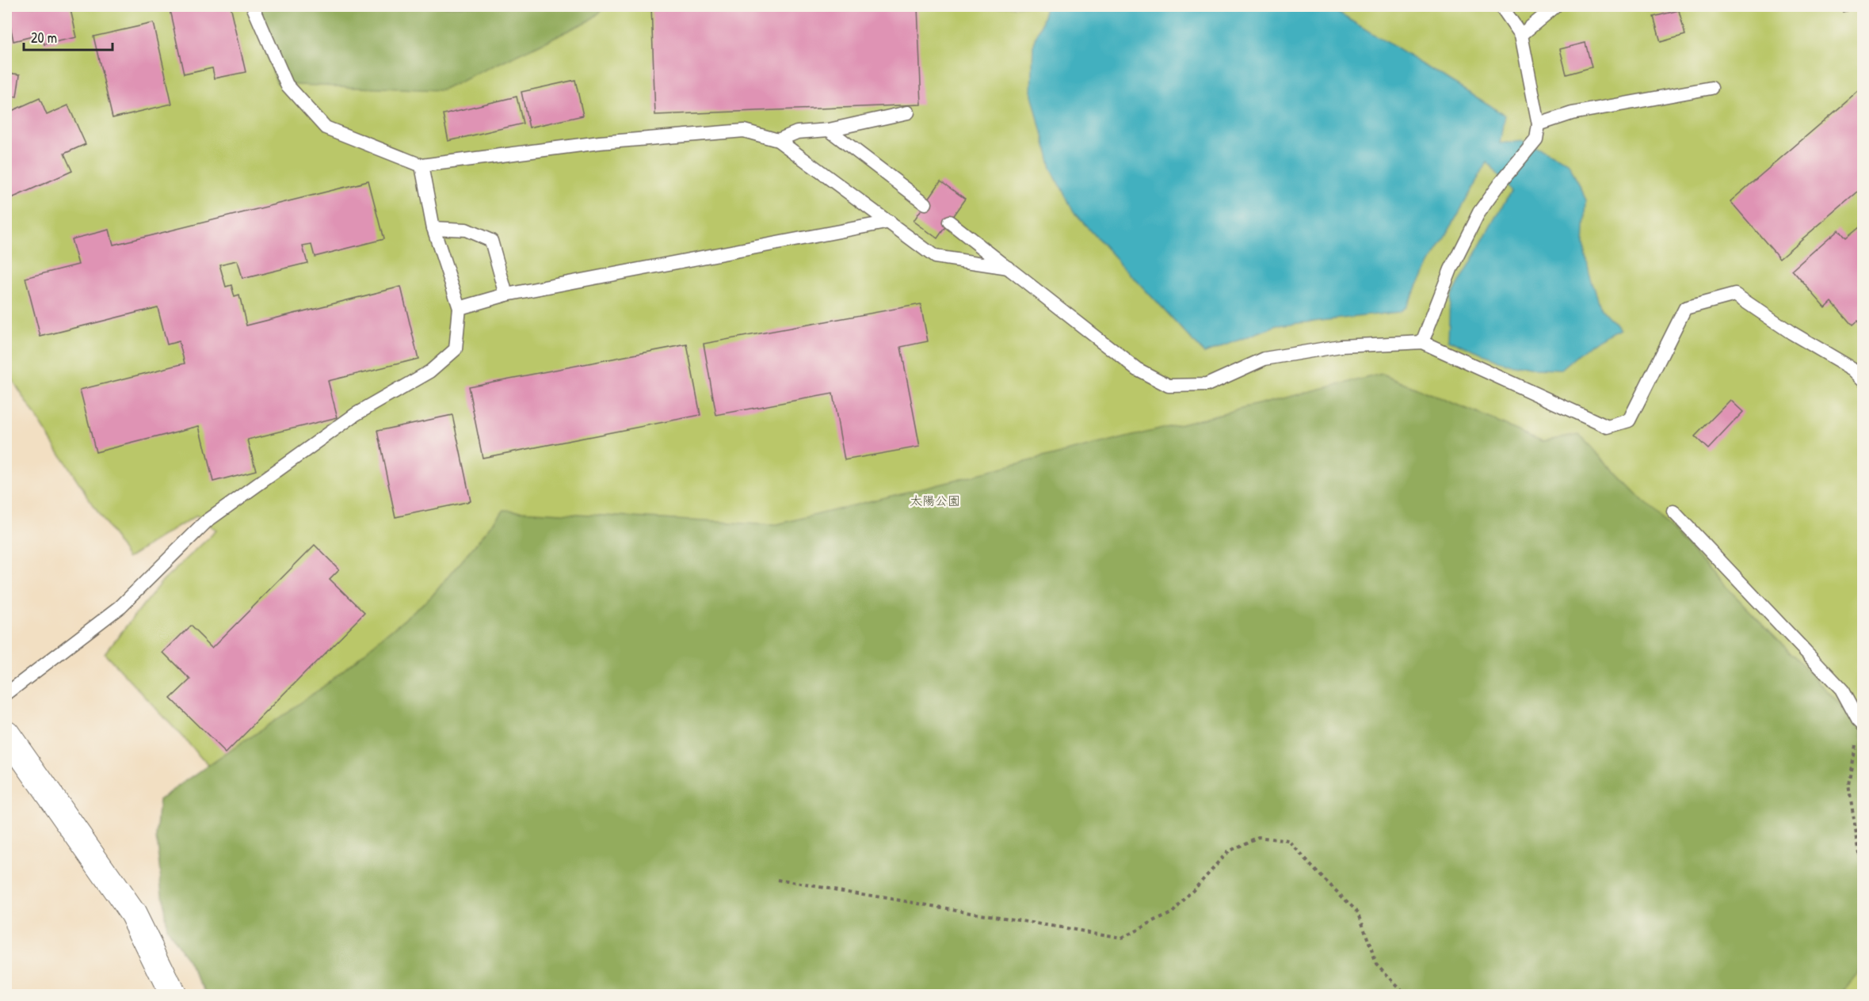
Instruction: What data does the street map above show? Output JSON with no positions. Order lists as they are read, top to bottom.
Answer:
{
  "parks": ["太陽公園"],
  "scale_bar": "20 m"
}
